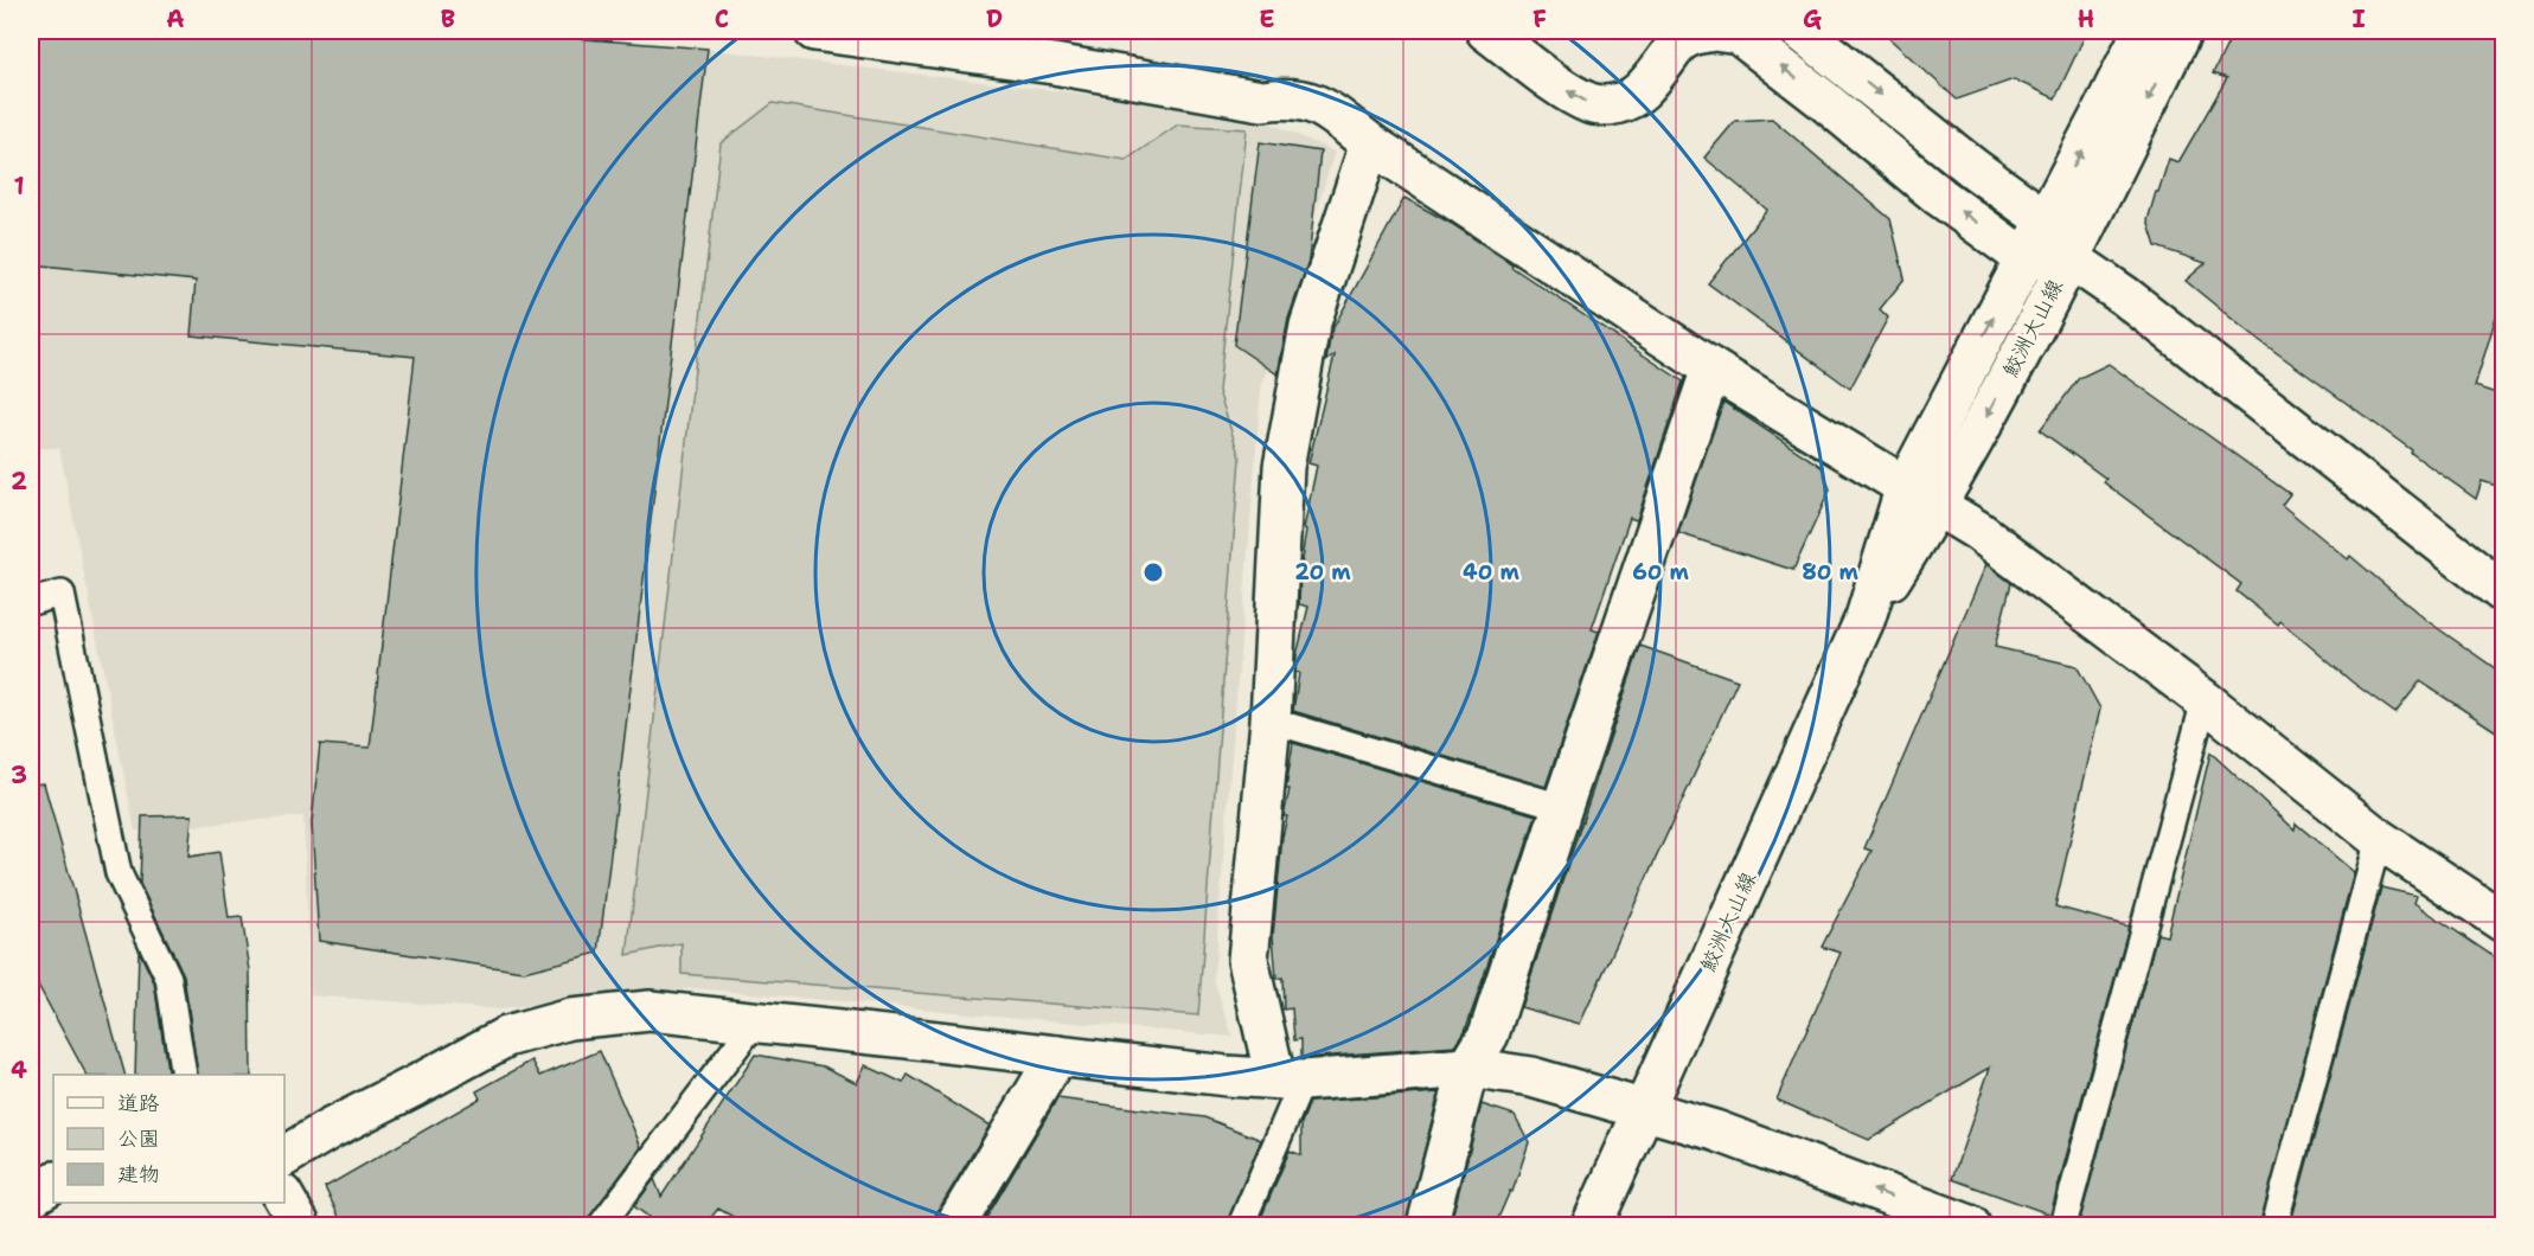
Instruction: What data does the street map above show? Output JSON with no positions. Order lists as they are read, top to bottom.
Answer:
{
  "streets": {
    "street": ["鮫洲大山線"]
  },
  "legend": ["道路", "公園", "建物"],
  "grid": {
    "columns": [
      "A",
      "B",
      "C",
      "D",
      "E",
      "F",
      "G",
      "H",
      "I"
    ],
    "rows": [
      "1",
      "2",
      "3",
      "4"
    ]
  },
  "rings": [
    "20 m",
    "40 m",
    "60 m",
    "80 m"
  ]
}
